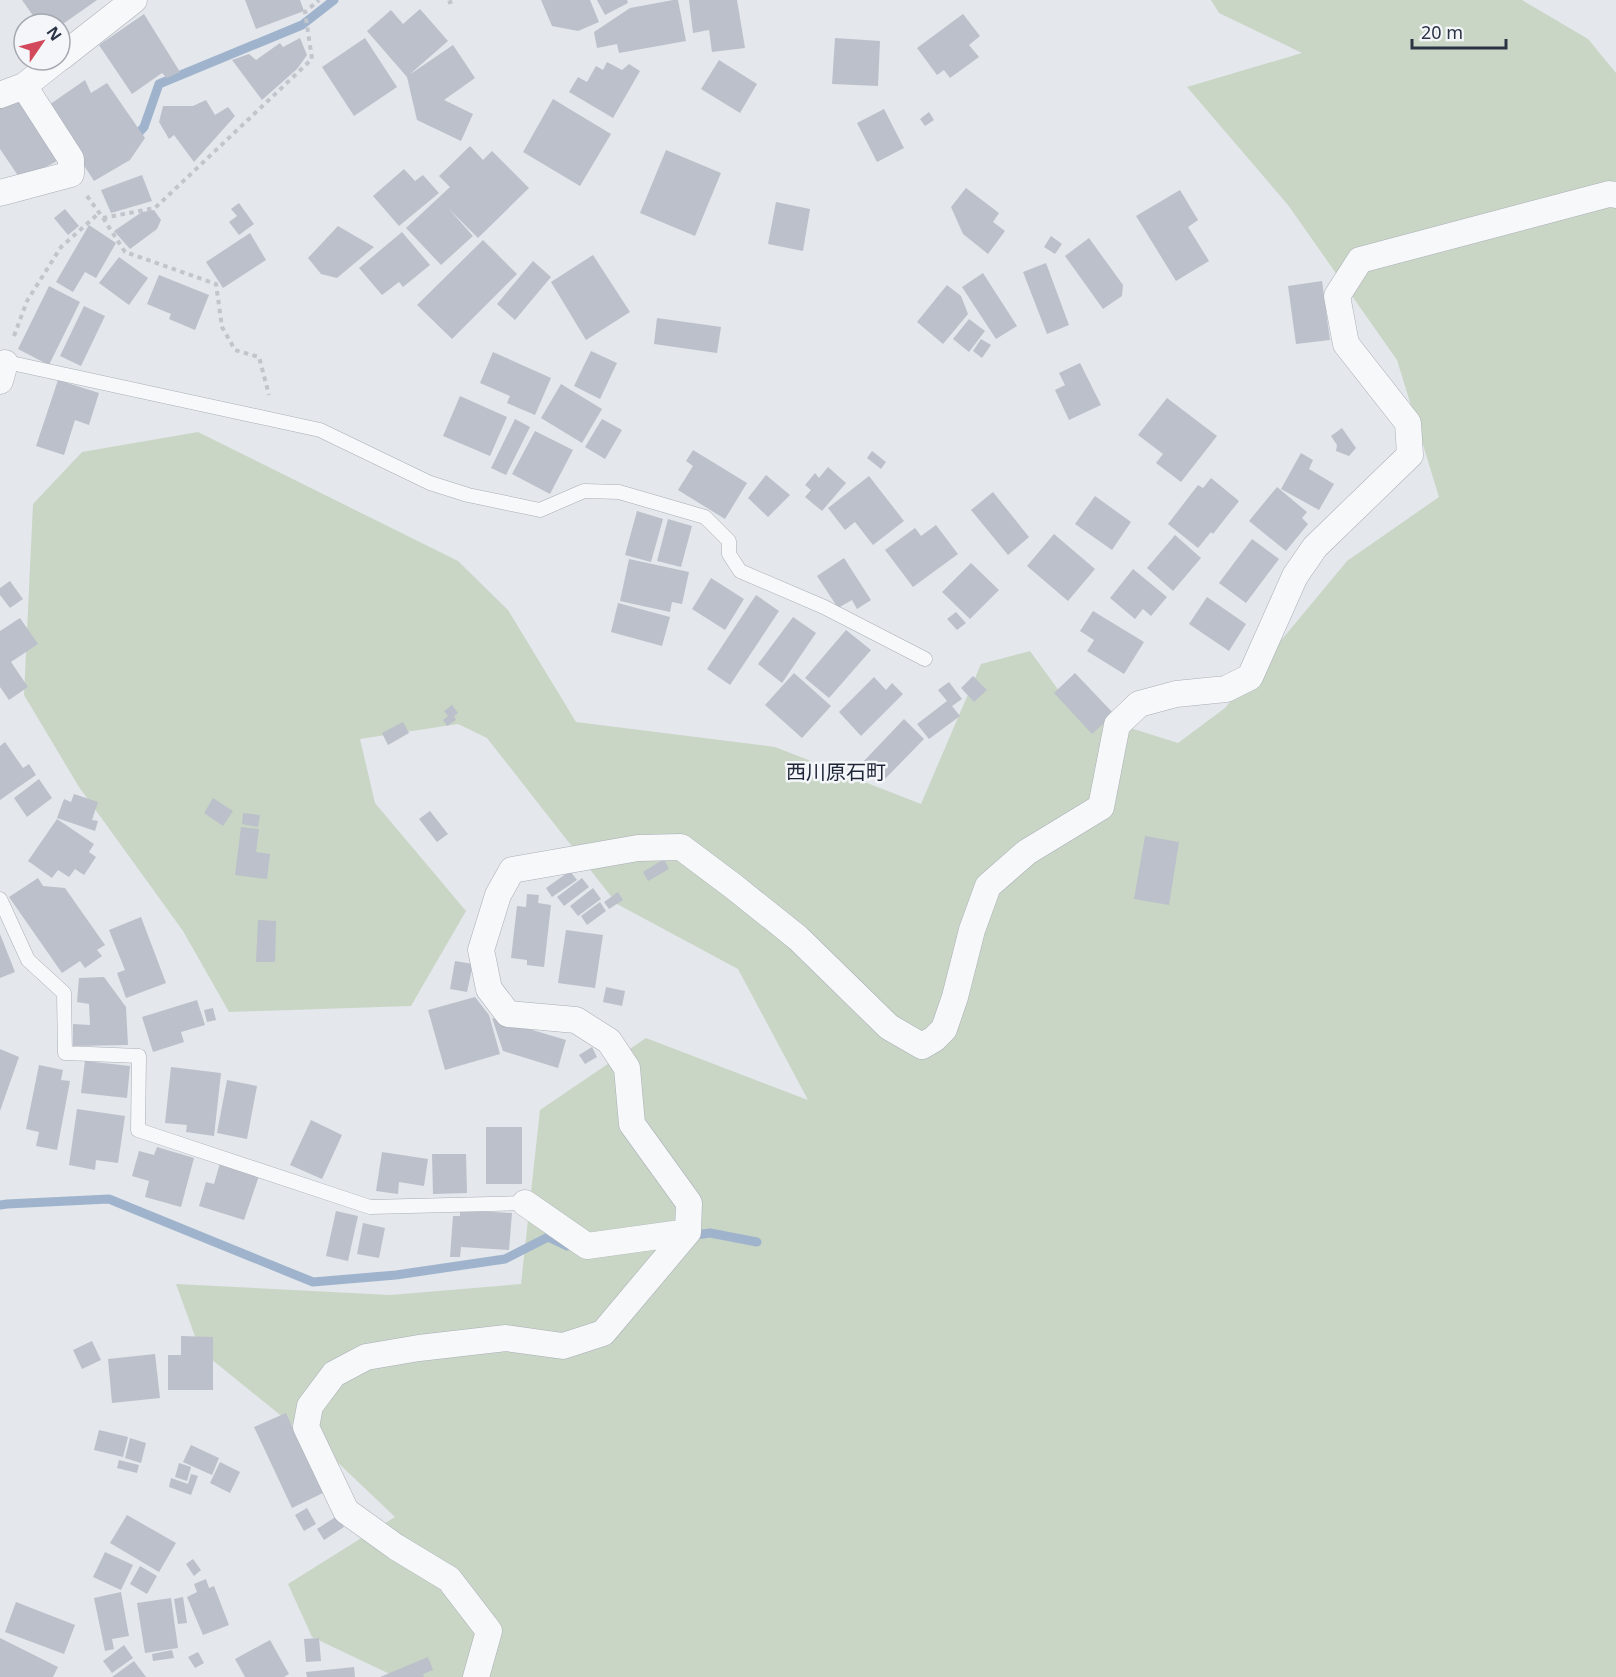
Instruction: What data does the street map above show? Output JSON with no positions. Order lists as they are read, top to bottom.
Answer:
{
  "districts": ["西川原石町"],
  "scale_bar": "20 m",
  "north": "top right"
}
